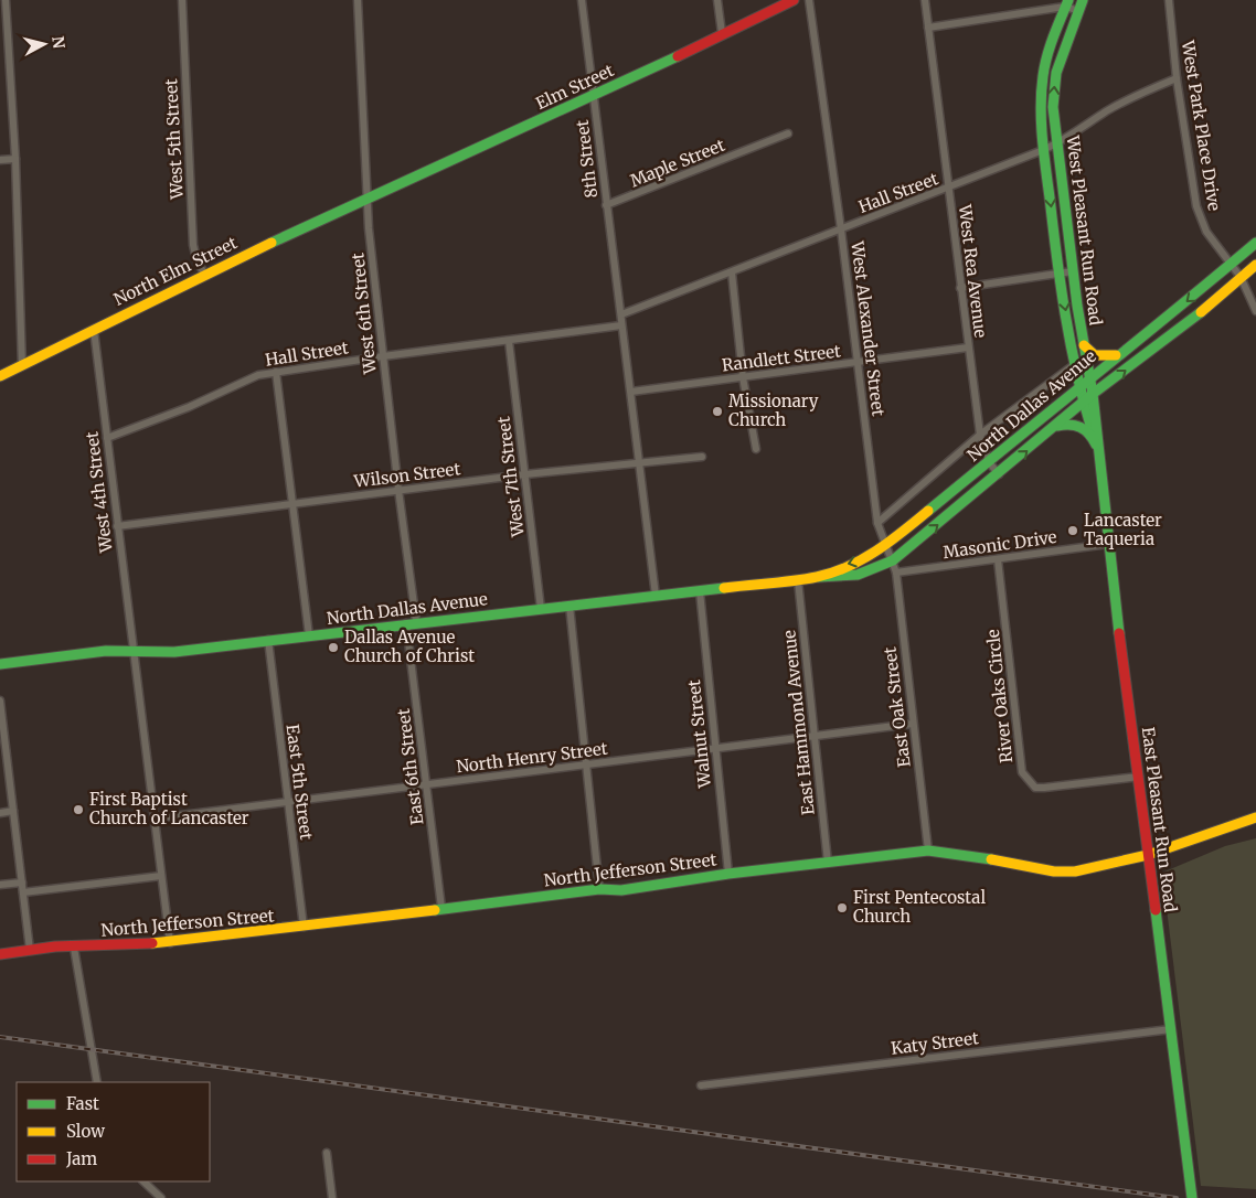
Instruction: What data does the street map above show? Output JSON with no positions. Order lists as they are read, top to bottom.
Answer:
{
  "streets": {
    "main road": [
      "Elm Street",
      "West Pleasant Run Road",
      "North Elm Street",
      "North Dallas Avenue",
      "East Pleasant Run Road",
      "North Jefferson Street"
    ],
    "street": [
      "West Park Place Drive",
      "West 5th Street",
      "8th Street",
      "Maple Street",
      "Hall Street",
      "West Rea Avenue",
      "West 6th Street",
      "West Alexander Street",
      "Randlett Street",
      "Wilson Street",
      "West 7th Street",
      "West 4th Street",
      "Masonic Drive",
      "River Oaks Circle",
      "East Oak Street",
      "East Hammond Avenue",
      "Walnut Street",
      "North Henry Street",
      "East 6th Street",
      "East 5th Street",
      "Katy Street"
    ]
  },
  "crossings": [
    ["Elm Street", "8th Street"],
    ["Elm Street", "North Elm Street"],
    ["Elm Street", "West 6th Street"],
    ["West Park Place Drive", "Hall Street"],
    ["West Park Place Drive", "North Dallas Avenue"],
    ["West 5th Street", "North Elm Street"],
    ["8th Street", "Maple Street"],
    ["8th Street", "Hall Street"],
    ["Hall Street", "West Pleasant Run Road"],
    ["Hall Street", "West Rea Avenue"],
    ["Hall Street", "West 6th Street"],
    ["Hall Street", "West Alexander Street"],
    ["Hall Street", "West 7th Street"],
    ["Hall Street", "West 4th Street"],
    ["West Pleasant Run Road", "North Dallas Avenue"],
    ["West Pleasant Run Road", "East Pleasant Run Road"],
    ["North Elm Street", "West 6th Street"],
    ["North Elm Street", "West 4th Street"],
    ["West Rea Avenue", "Randlett Street"],
    ["West Rea Avenue", "North Dallas Avenue"],
    ["West 6th Street", "North Dallas Avenue"],
    ["West 6th Street", "Wilson Street"],
    ["West 6th Street", "East 6th Street"],
    ["West Alexander Street", "Randlett Street"],
    ["West Alexander Street", "North Dallas Avenue"],
    ["West Alexander Street", "East Oak Street"],
    ["North Dallas Avenue", "West 7th Street"],
    ["North Dallas Avenue", "West 4th Street"],
    ["North Dallas Avenue", "East Oak Street"],
    ["North Dallas Avenue", "East Hammond Avenue"],
    ["North Dallas Avenue", "Walnut Street"],
    ["North Dallas Avenue", "East 6th Street"],
    ["North Dallas Avenue", "East 5th Street"],
    ["Wilson Street", "West 7th Street"],
    ["Wilson Street", "West 4th Street"],
    ["West 4th Street", "North Henry Street"],
    ["West 4th Street", "North Jefferson Street"],
    ["Masonic Drive", "River Oaks Circle"],
    ["Masonic Drive", "East Oak Street"],
    ["Masonic Drive", "East Pleasant Run Road"],
    ["River Oaks Circle", "East Pleasant Run Road"],
    ["East Oak Street", "North Henry Street"],
    ["East Oak Street", "North Jefferson Street"],
    ["East Hammond Avenue", "North Henry Street"],
    ["East Hammond Avenue", "North Jefferson Street"],
    ["Walnut Street", "North Henry Street"],
    ["Walnut Street", "North Jefferson Street"],
    ["North Henry Street", "East 6th Street"],
    ["North Henry Street", "East 5th Street"],
    ["East 6th Street", "North Jefferson Street"],
    ["East 5th Street", "North Jefferson Street"],
    ["East Pleasant Run Road", "North Jefferson Street"],
    ["East Pleasant Run Road", "Katy Street"]
  ],
  "places": [
    "Missionary Church",
    "Lancaster Taqueria",
    "Dallas Avenue Church of Christ",
    "First Baptist Church of Lancaster",
    "First Pentecostal Church"
  ],
  "legend": ["Fast", "Slow", "Jam"],
  "north": "right"
}
